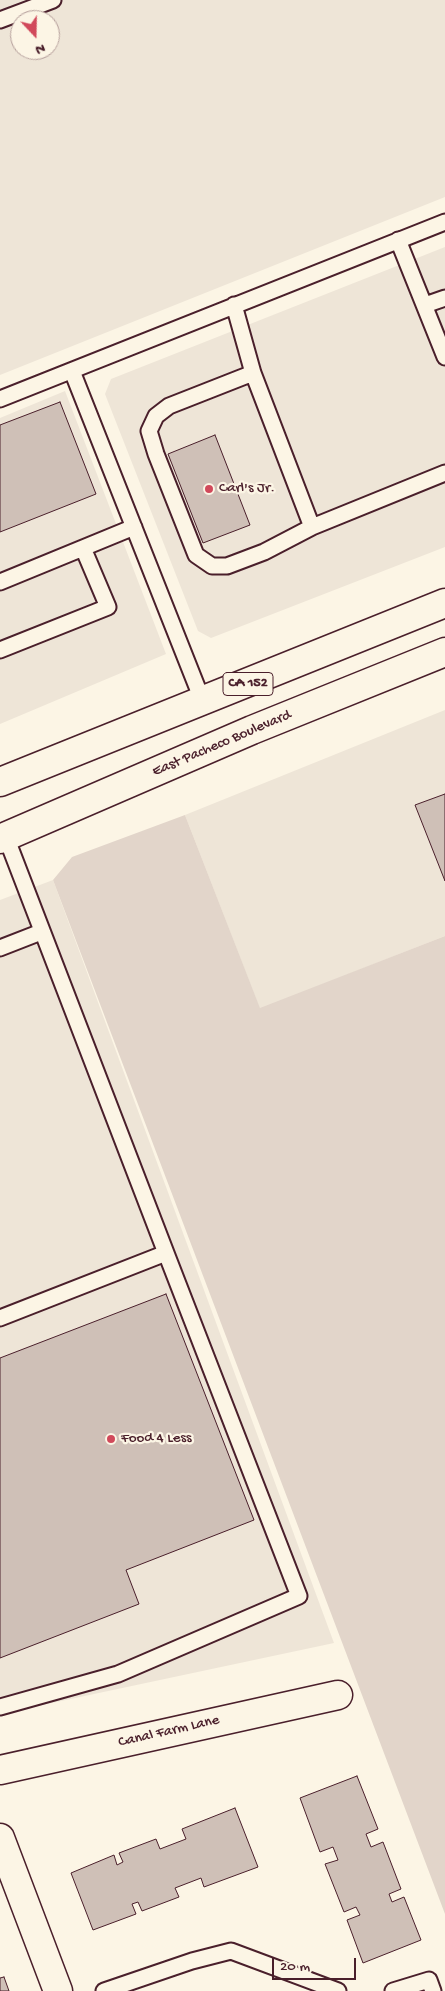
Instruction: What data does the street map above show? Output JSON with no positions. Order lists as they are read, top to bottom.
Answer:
{
  "streets": {
    "main road": ["CA 152", "East Pacheco Boulevard", "Canal Farm Lane"]
  },
  "places": ["Carl's Jr.", "Food 4 Less"],
  "scale_bar": "20 m",
  "north": "bottom"
}
